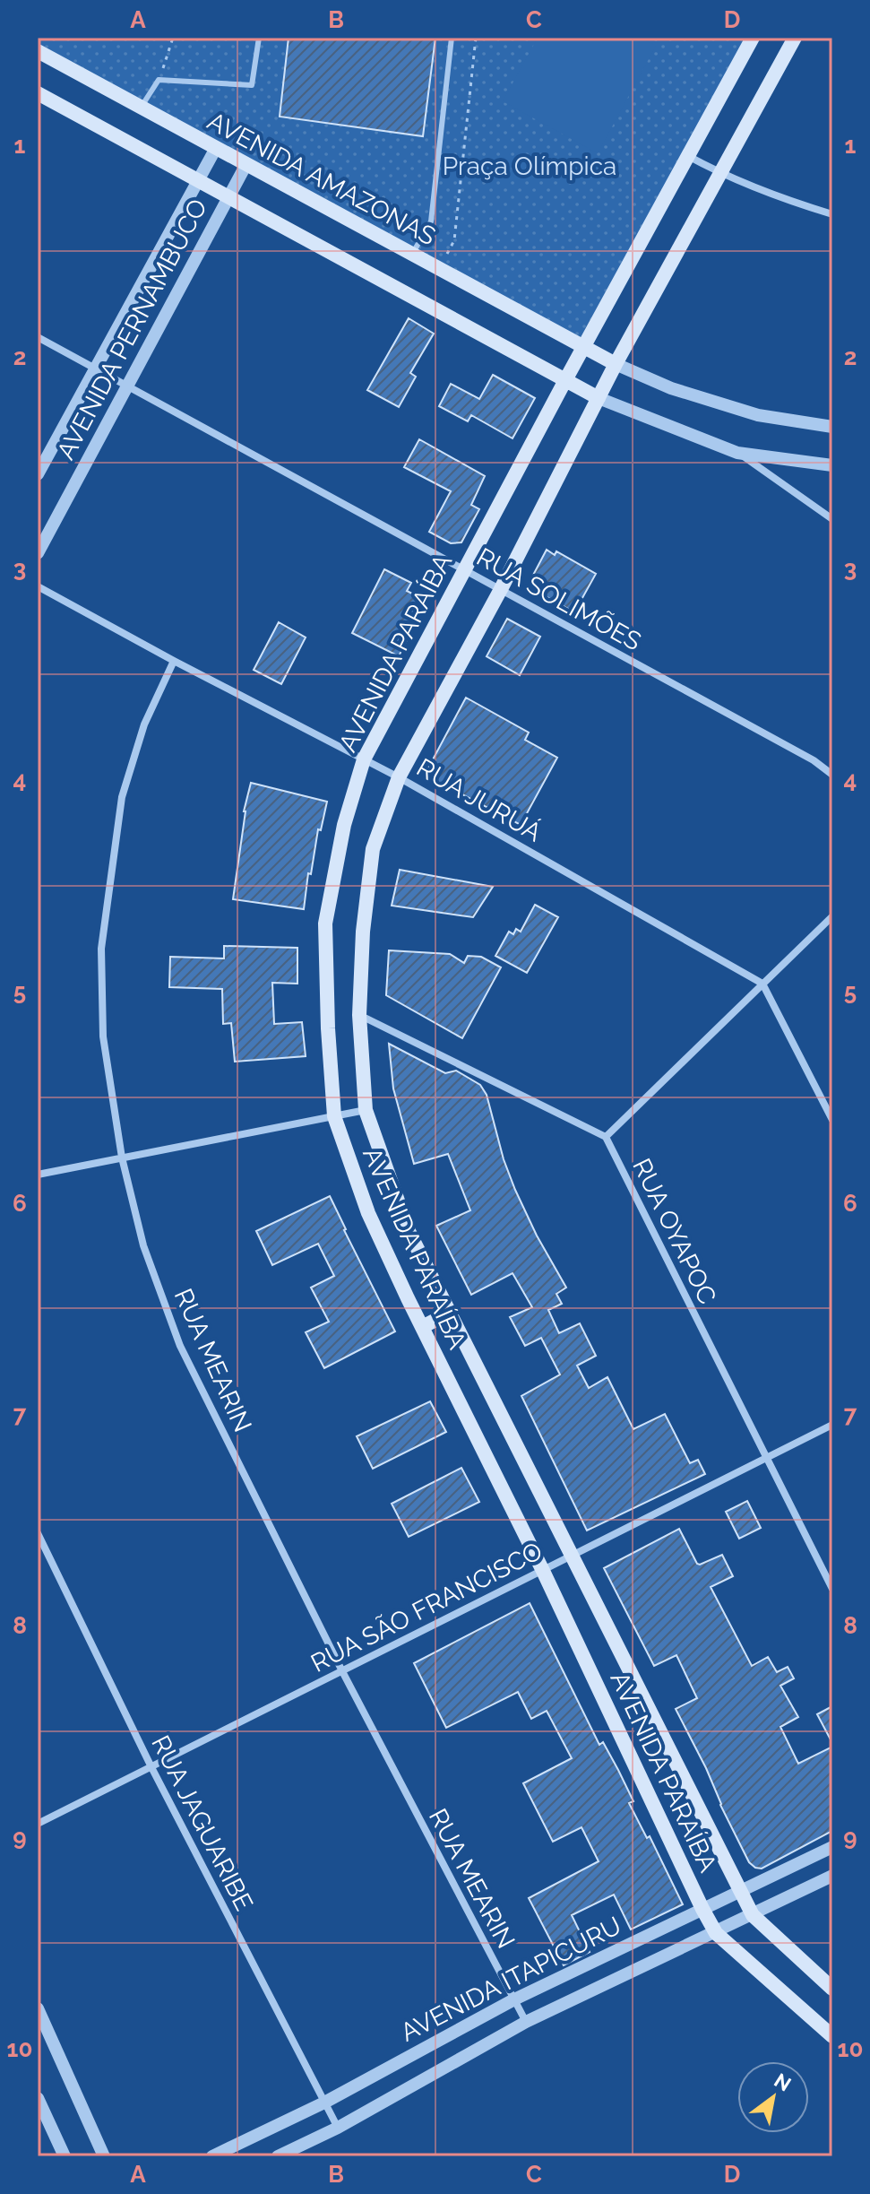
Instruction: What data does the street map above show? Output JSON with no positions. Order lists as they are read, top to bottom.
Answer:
{
  "streets": {
    "main road": ["AVENIDA AMAZONAS", "AVENIDA PARAÍBA"],
    "street": [
      "AVENIDA PERNAMBUCO",
      "RUA SOLIMÕES",
      "RUA JURUÁ",
      "RUA OYAPOC",
      "RUA MEARIN",
      "RUA SÃO FRANCISCO",
      "RUA JAGUARIBE",
      "AVENIDA ITAPICURU"
    ]
  },
  "crossings": [
    ["AVENIDA AMAZONAS", "AVENIDA PERNAMBUCO"],
    ["AVENIDA AMAZONAS", "AVENIDA PARAÍBA"],
    ["AVENIDA PERNAMBUCO", "RUA SOLIMÕES"],
    ["RUA SOLIMÕES", "AVENIDA PARAÍBA"],
    ["AVENIDA PARAÍBA", "RUA JURUÁ"],
    ["AVENIDA PARAÍBA", "RUA OYAPOC"],
    ["AVENIDA PARAÍBA", "RUA SÃO FRANCISCO"],
    ["AVENIDA PARAÍBA", "AVENIDA ITAPICURU"],
    ["RUA JURUÁ", "RUA MEARIN"],
    ["RUA OYAPOC", "RUA SÃO FRANCISCO"],
    ["RUA MEARIN", "RUA SÃO FRANCISCO"],
    ["RUA MEARIN", "AVENIDA ITAPICURU"],
    ["RUA SÃO FRANCISCO", "RUA JAGUARIBE"],
    ["RUA JAGUARIBE", "AVENIDA ITAPICURU"]
  ],
  "parks": ["Praça Olímpica"],
  "north": "top right",
  "grid": {
    "columns": [
      "A",
      "B",
      "C",
      "D"
    ],
    "rows": [
      "1",
      "2",
      "3",
      "4",
      "5",
      "6",
      "7",
      "8",
      "9",
      "10"
    ]
  }
}
